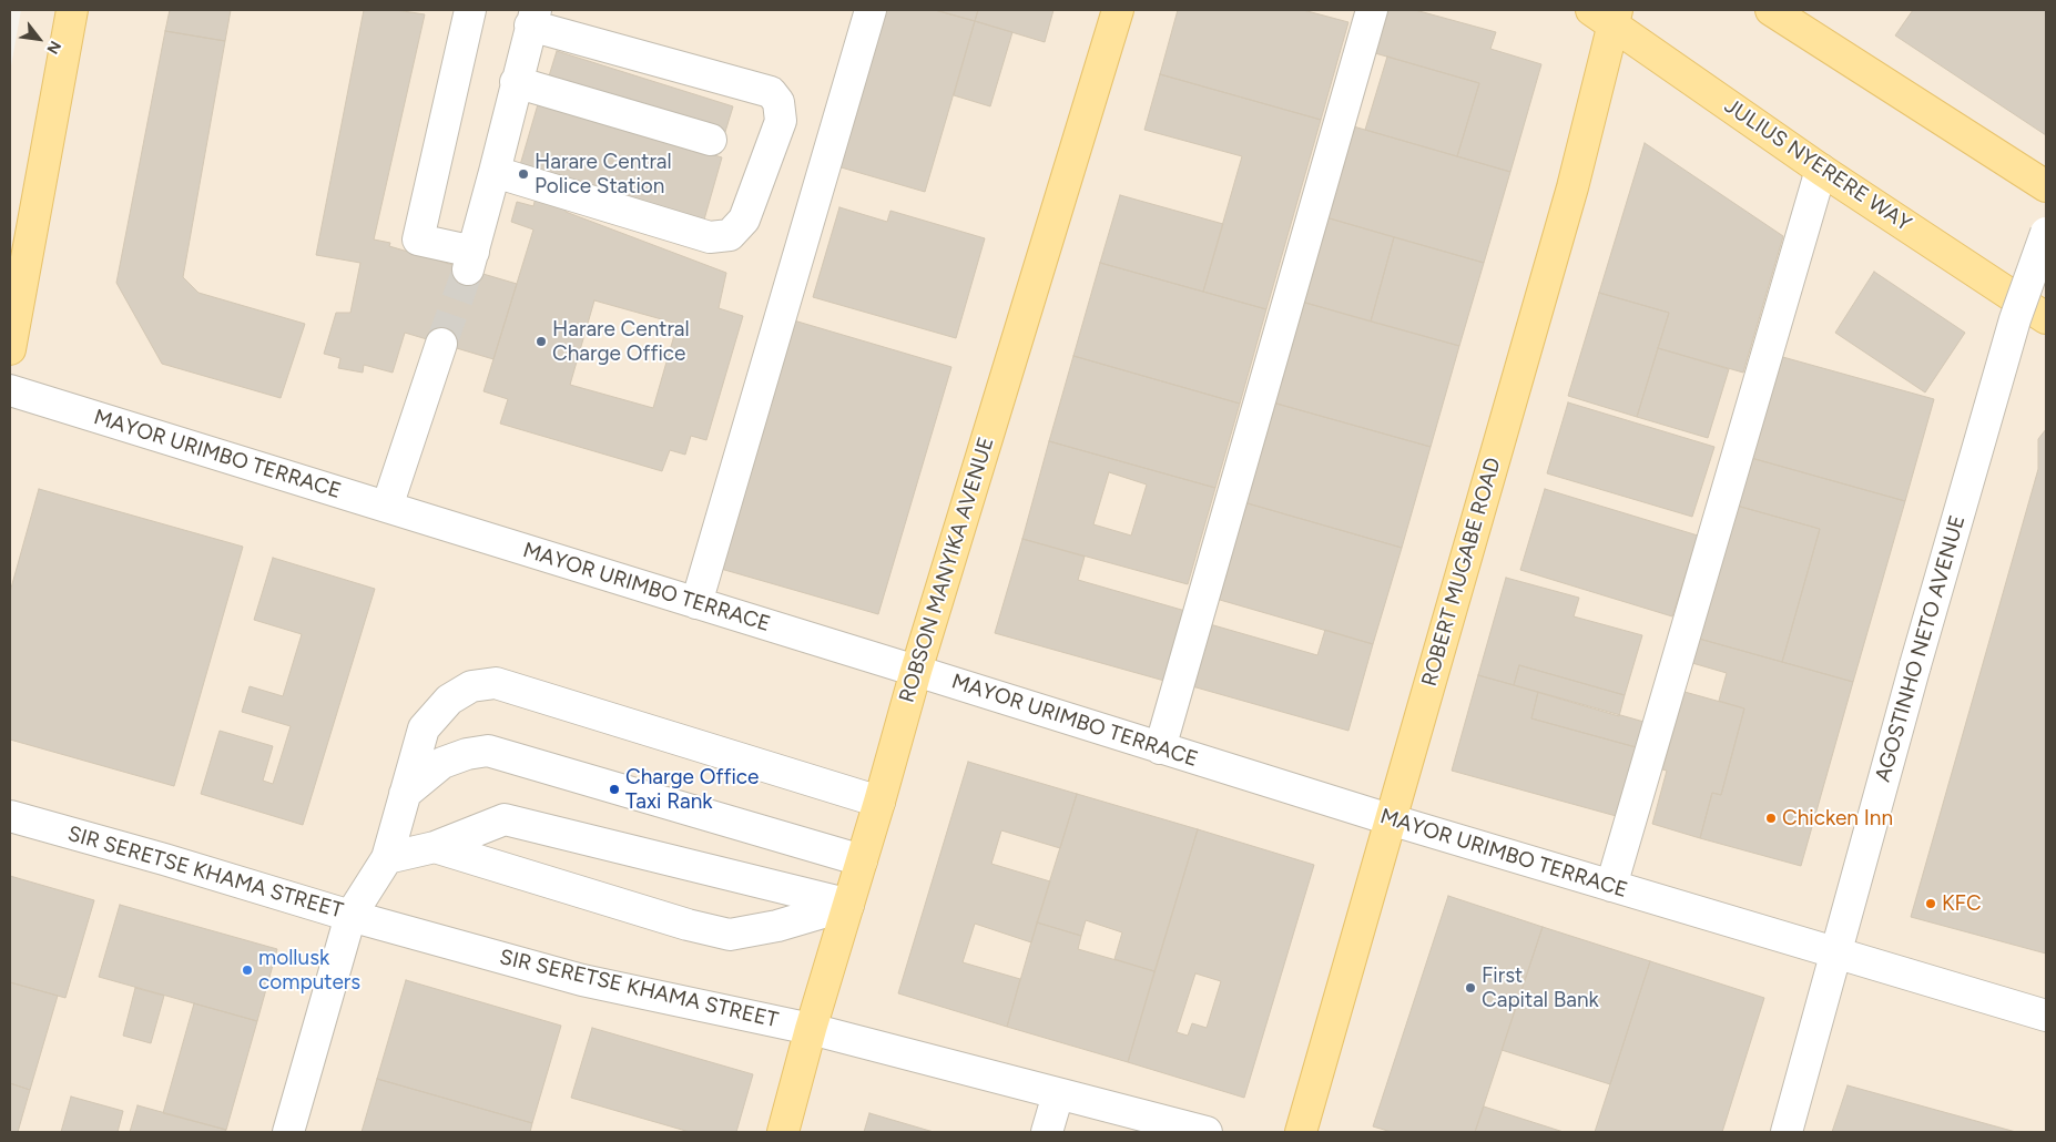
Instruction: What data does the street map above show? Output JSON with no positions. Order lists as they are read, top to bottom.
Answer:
{
  "streets": {
    "main road": ["JULIUS NYERERE WAY", "ROBSON MANYIKA AVENUE", "ROBERT MUGABE ROAD"],
    "street": ["MAYOR URIMBO TERRACE", "AGOSTINHO NETO AVENUE", "SIR SERETSE KHAMA STREET"]
  },
  "crossings": [
    ["JULIUS NYERERE WAY", "ROBERT MUGABE ROAD"],
    ["MAYOR URIMBO TERRACE", "ROBSON MANYIKA AVENUE"],
    ["MAYOR URIMBO TERRACE", "ROBERT MUGABE ROAD"],
    ["MAYOR URIMBO TERRACE", "AGOSTINHO NETO AVENUE"],
    ["ROBSON MANYIKA AVENUE", "SIR SERETSE KHAMA STREET"]
  ],
  "places": [
    "Harare Central Police Station",
    "Harare Central Charge Office",
    "Charge Office Taxi Rank",
    "Chicken Inn",
    "KFC",
    "mollusk computers",
    "First Capital Bank"
  ],
  "north": "bottom right"
}
